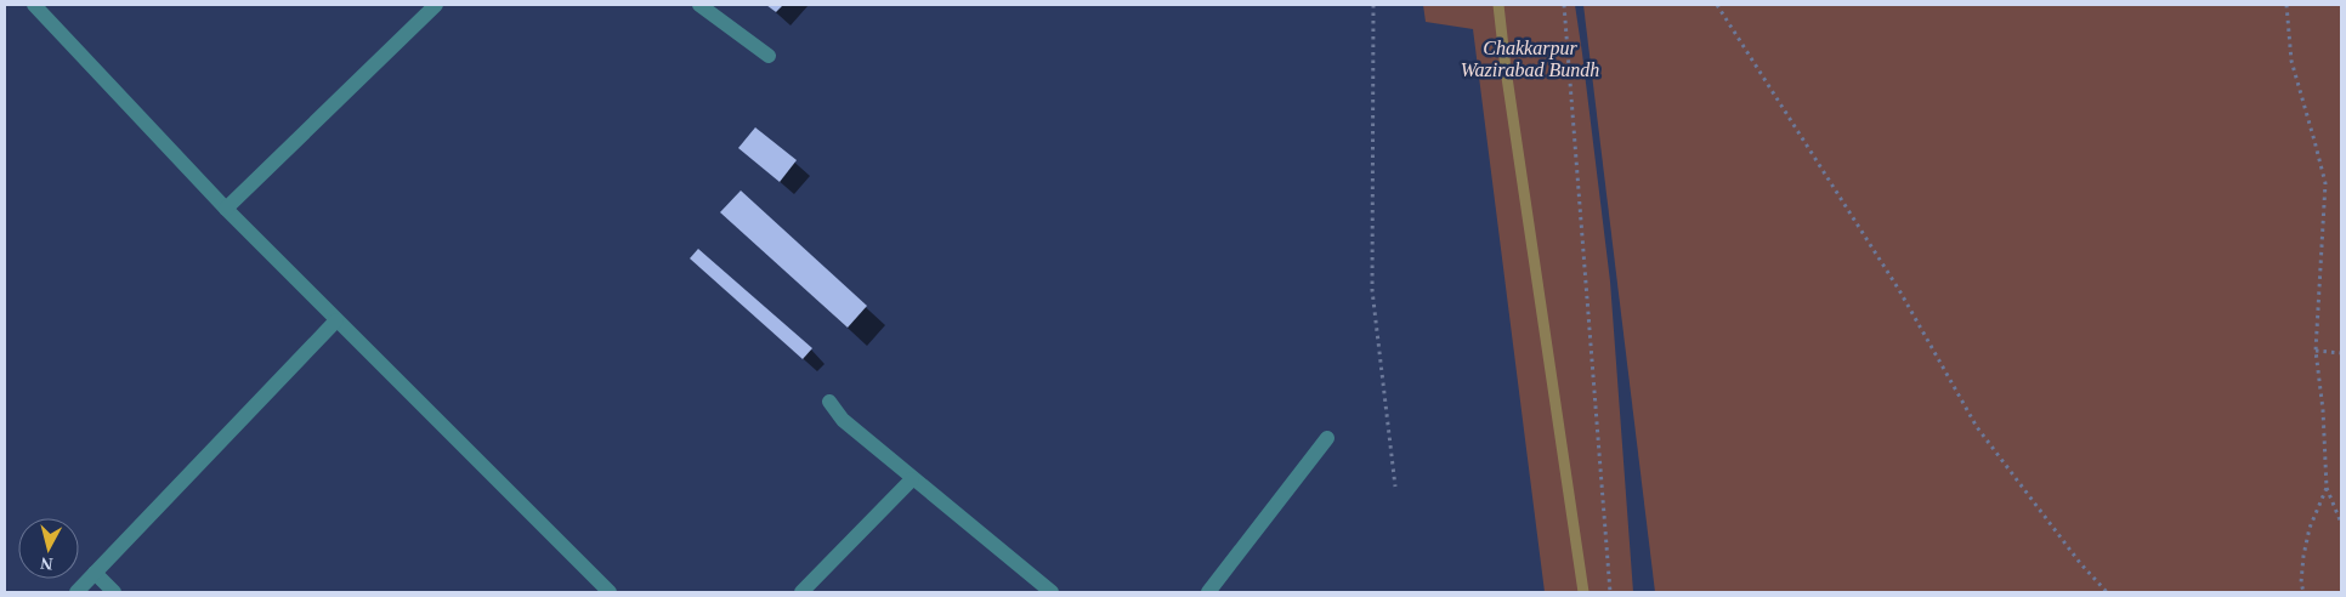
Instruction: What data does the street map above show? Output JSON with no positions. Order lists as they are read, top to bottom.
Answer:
{
  "parks": ["Chakkarpur Wazirabad Bundh"],
  "north": "bottom"
}
